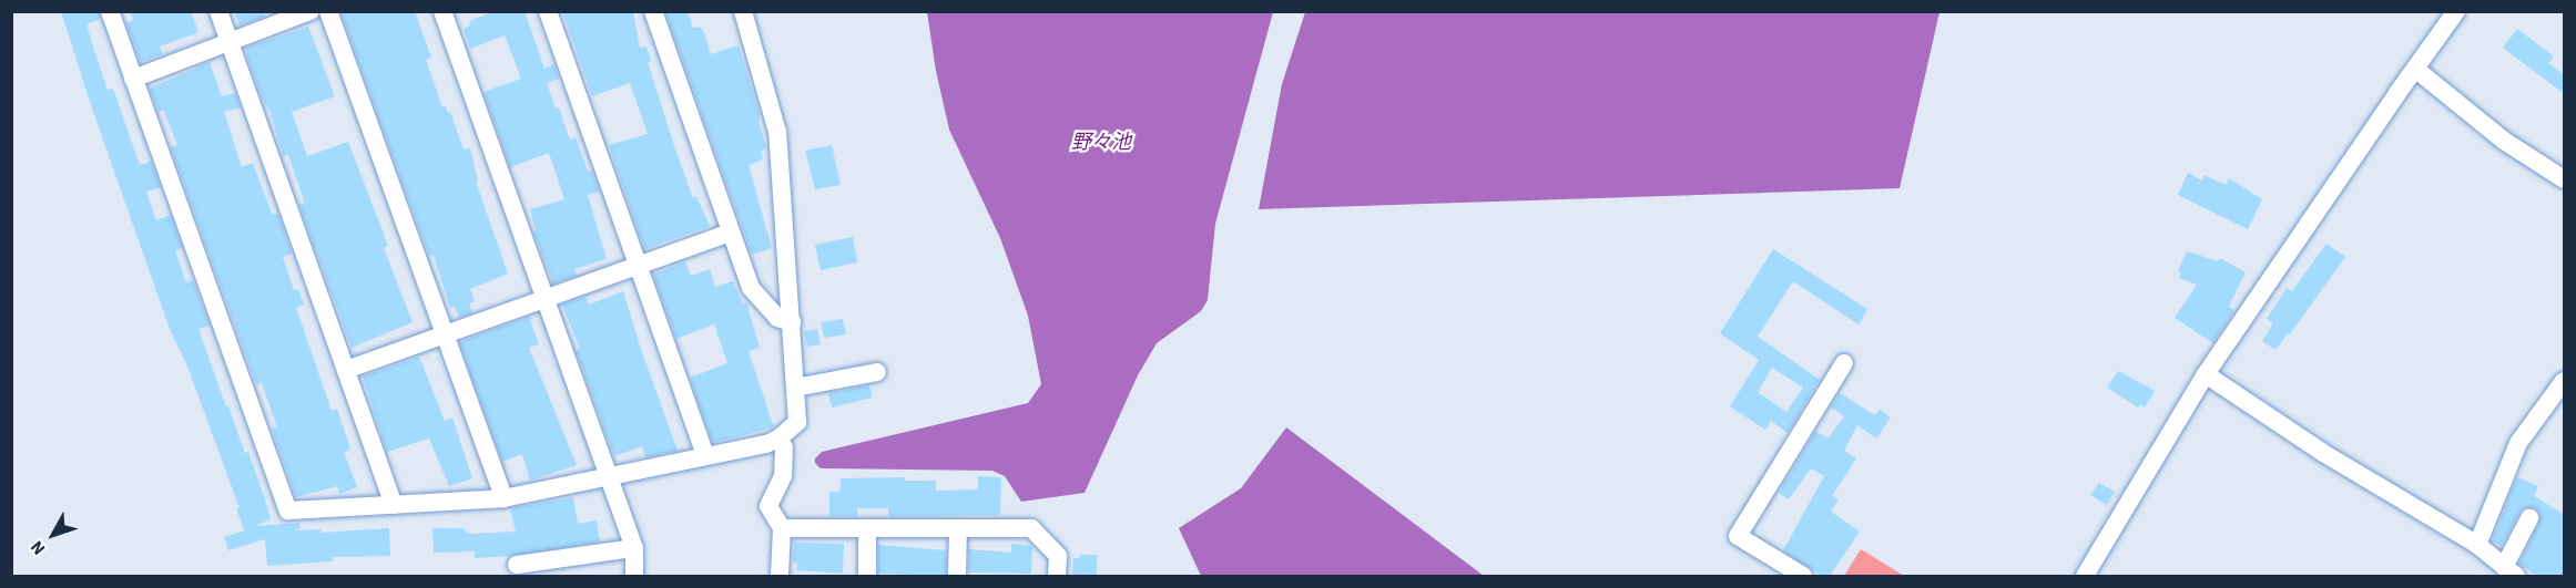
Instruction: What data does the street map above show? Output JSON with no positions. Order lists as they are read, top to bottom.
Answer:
{
  "water": ["野々池"],
  "north": "bottom left"
}
